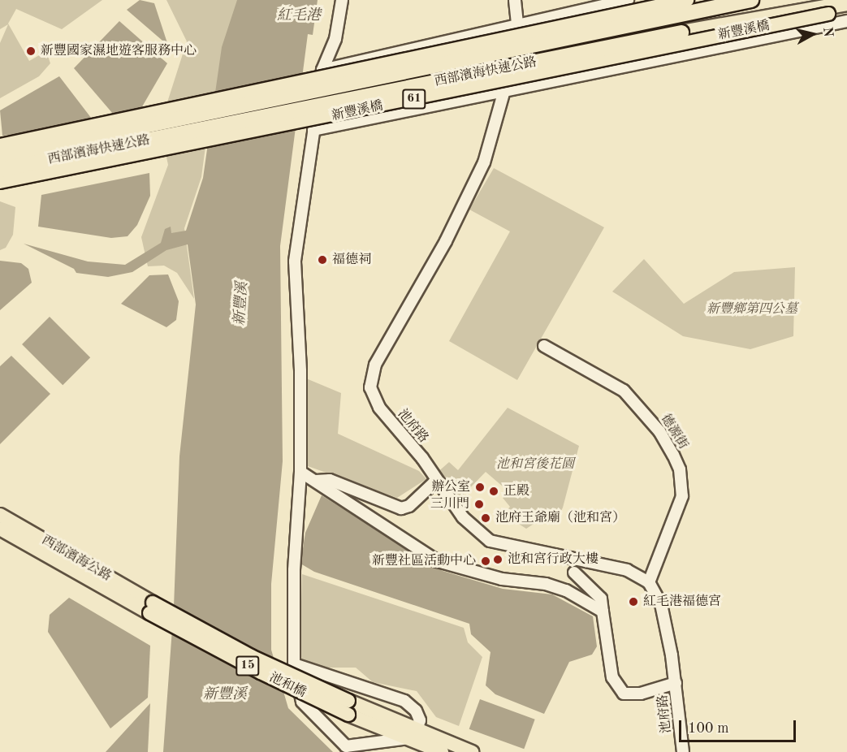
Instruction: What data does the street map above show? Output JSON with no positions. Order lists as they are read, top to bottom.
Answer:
{
  "streets": {
    "highway": ["西部濱海快速公路", "61"],
    "main road": [
      "新豐溪橋",
      "西部濱海公路",
      "15",
      "池和橋"
    ],
    "street": ["池府路", "德源街"]
  },
  "crossings": [
    ["新豐溪橋", "西部濱海快速公路"],
    ["新豐溪橋", "61"],
    ["西部濱海快速公路", "61"],
    ["池府路", "德源街"],
    ["西部濱海公路", "池和橋"],
    ["15", "池和橋"]
  ],
  "water": ["紅毛港", "新豐溪"],
  "parks": ["新豐鄉第四公墓", "池和宮後花園"],
  "places": [
    "新豐國家濕地遊客服務中心",
    "福德祠",
    "辦公室",
    "正殿",
    "三川門",
    "池府王爺廟（池和宮）",
    "池和宮行政大樓",
    "新豐社區活動中心",
    "紅毛港福德宮"
  ],
  "scale_bar": "100 m",
  "north": "right"
}
